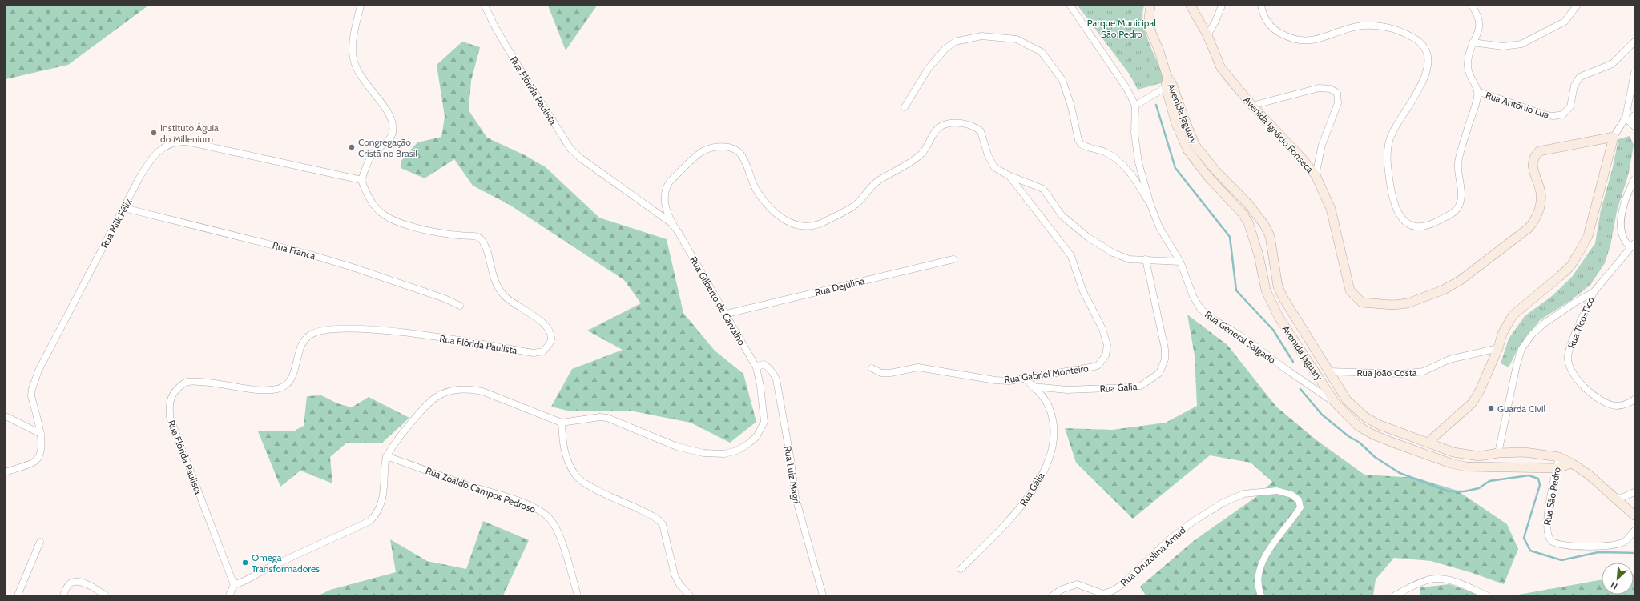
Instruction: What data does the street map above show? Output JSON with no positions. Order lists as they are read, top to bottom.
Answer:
{
  "streets": {
    "street": [
      "Rua Flórida Paulista",
      "Rua Antônio Lua",
      "Avenida Jaguary",
      "Avenida Ignácio Fonseca",
      "Rua Milk Félix",
      "Rua Franca",
      "Rua Dejulina",
      "Rua Gilberto de Carvalho",
      "Rua Tico-Tico",
      "Rua General Salgado",
      "Rua João Costa",
      "Rua Gabriel Monteiro",
      "Rua Galia",
      "Rua Luiz Magri",
      "Rua Gália",
      "Rua Zoaldo Campos Pedroso",
      "Rua São Pedro",
      "Rua Druzolina Amud"
    ]
  },
  "crossings": [
    ["Rua Flórida Paulista", "Rua Milk Félix"],
    ["Rua Flórida Paulista", "Rua Gilberto de Carvalho"],
    ["Avenida Jaguary", "Rua General Salgado"],
    ["Avenida Jaguary", "Rua João Costa"],
    ["Avenida Jaguary", "Rua São Pedro"],
    ["Rua Milk Félix", "Rua Franca"],
    ["Rua Dejulina", "Rua Gilberto de Carvalho"],
    ["Rua Gilberto de Carvalho", "Rua General Salgado"],
    ["Rua Gilberto de Carvalho", "Rua Gabriel Monteiro"],
    ["Rua Gilberto de Carvalho", "Rua Galia"],
    ["Rua Gilberto de Carvalho", "Rua Luiz Magri"],
    ["Rua Gilberto de Carvalho", "Rua Zoaldo Campos Pedroso"],
    ["Rua Gabriel Monteiro", "Rua Gália"],
    ["Rua Galia", "Rua Gália"]
  ],
  "parks": ["Parque Municipal São Pedro"],
  "places": [
    "Instituto Águia do Millenium",
    "Congregação Cristã no Brasil",
    "Guarda Civil",
    "Omega Transformadores"
  ],
  "north": "bottom left"
}
